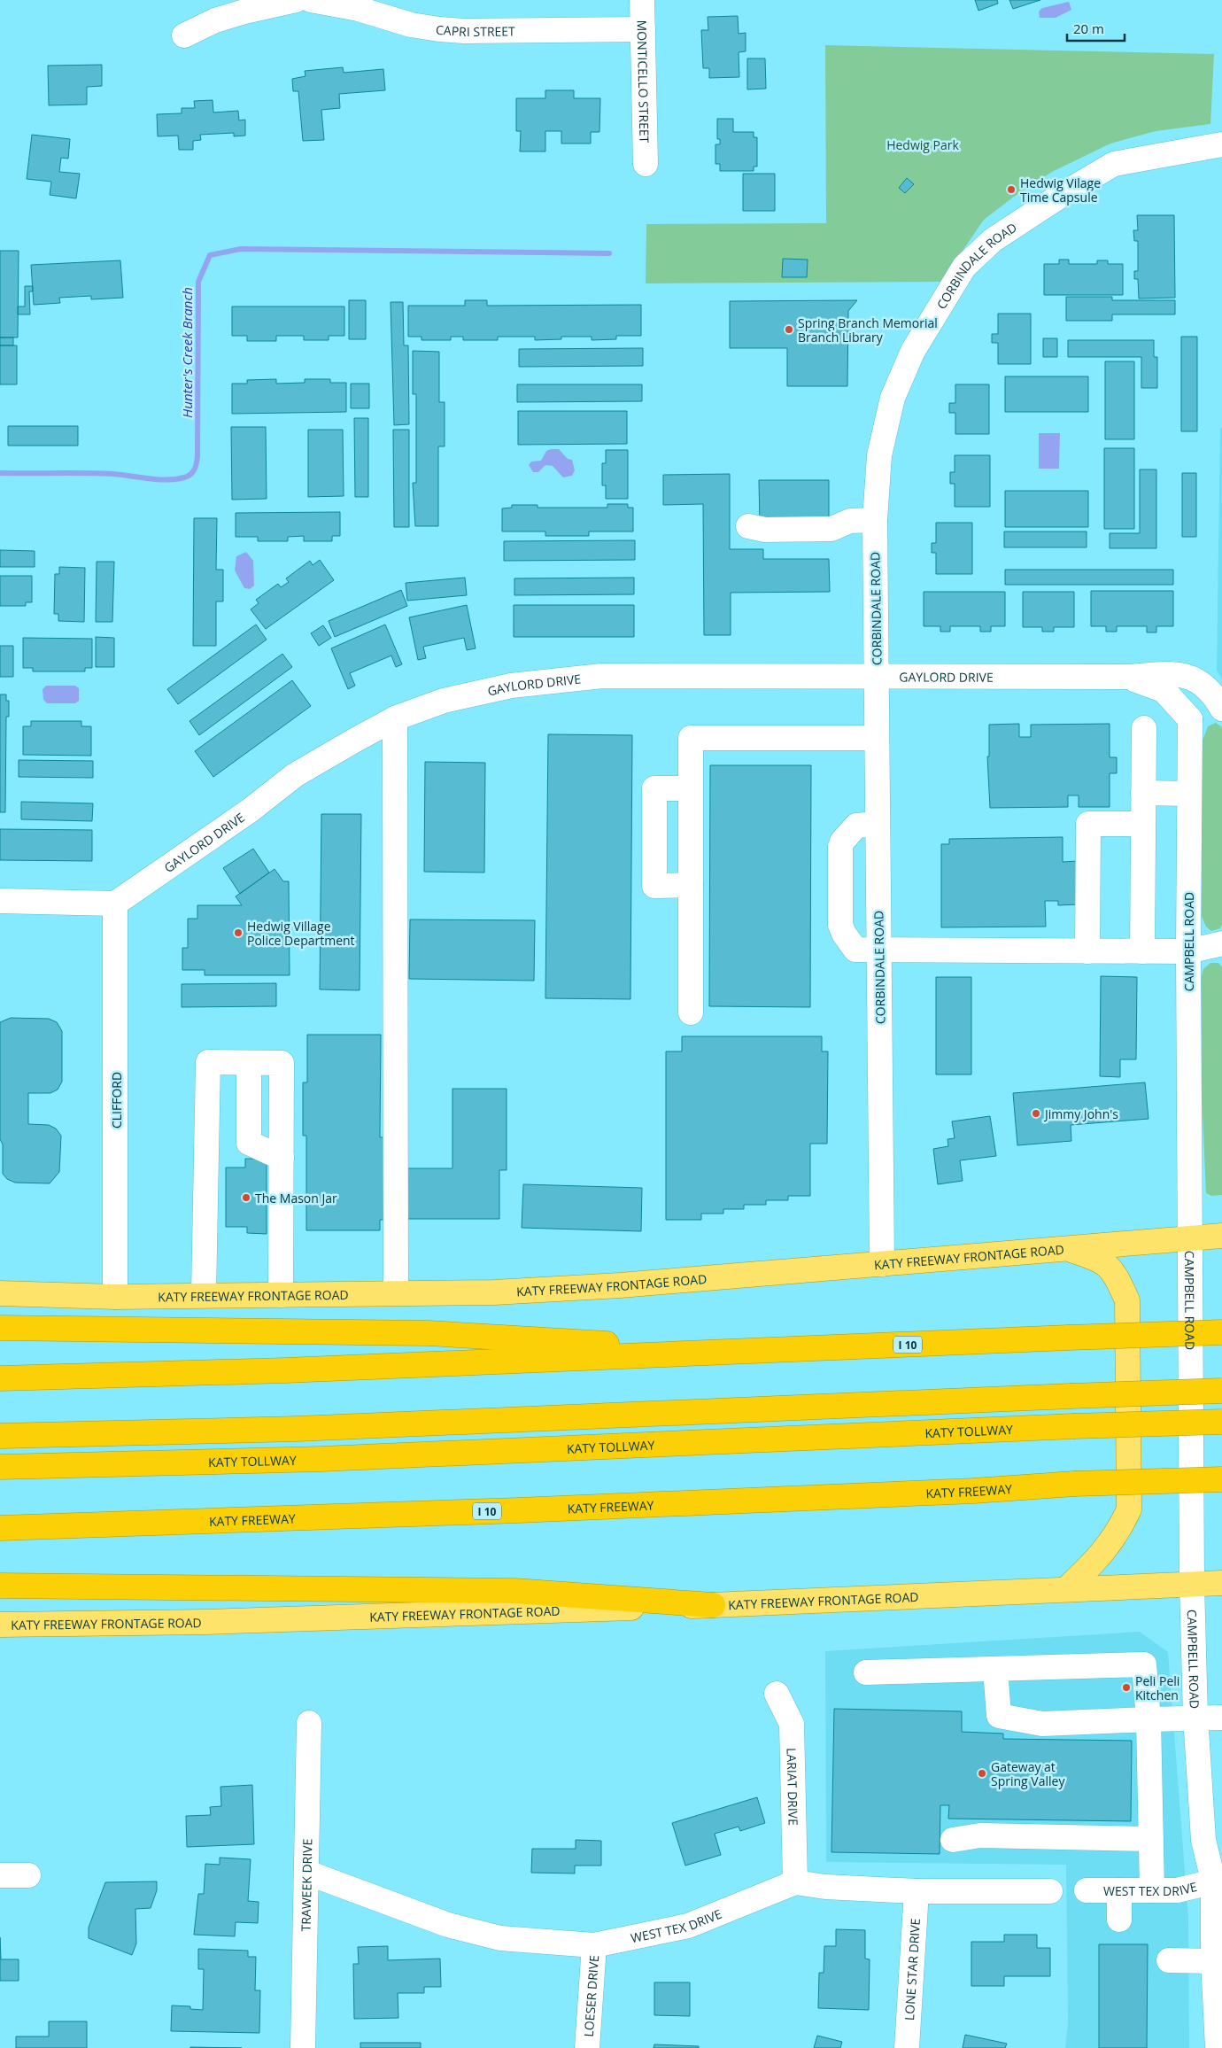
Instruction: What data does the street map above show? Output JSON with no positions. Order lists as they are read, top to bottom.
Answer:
{
  "streets": {
    "highway": ["I 10", "KATY TOLLWAY", "KATY FREEWAY"],
    "main road": ["KATY FREEWAY FRONTAGE ROAD"],
    "street": [
      "CAPRI STREET",
      "MONTICELLO STREET",
      "CORBINDALE ROAD",
      "GAYLORD DRIVE",
      "CAMPBELL ROAD",
      "CLIFFORD",
      "LARIAT DRIVE",
      "TRAWEEK DRIVE",
      "WEST TEX DRIVE",
      "LONE STAR DRIVE",
      "LOESER DRIVE"
    ]
  },
  "crossings": [
    ["CAPRI STREET", "MONTICELLO STREET"],
    ["CORBINDALE ROAD", "GAYLORD DRIVE"],
    ["CORBINDALE ROAD", "KATY FREEWAY FRONTAGE ROAD"],
    ["GAYLORD DRIVE", "CAMPBELL ROAD"],
    ["GAYLORD DRIVE", "CLIFFORD"],
    ["CAMPBELL ROAD", "KATY FREEWAY FRONTAGE ROAD"],
    ["CAMPBELL ROAD", "WEST TEX DRIVE"],
    ["CLIFFORD", "KATY FREEWAY FRONTAGE ROAD"],
    ["LARIAT DRIVE", "WEST TEX DRIVE"],
    ["TRAWEEK DRIVE", "WEST TEX DRIVE"],
    ["WEST TEX DRIVE", "LONE STAR DRIVE"],
    ["WEST TEX DRIVE", "LOESER DRIVE"]
  ],
  "water": ["Hunter's Creek Branch"],
  "parks": ["Hedwig Park"],
  "places": [
    "Hedwig Vilage Time Capsule",
    "Spring Branch Memorial Branch Library",
    "Hedwig Village Police Department",
    "Jimmy John's",
    "The Mason Jar",
    "Peli Peli Kitchen",
    "Gateway at Spring Valley"
  ],
  "scale_bar": "20 m"
}
